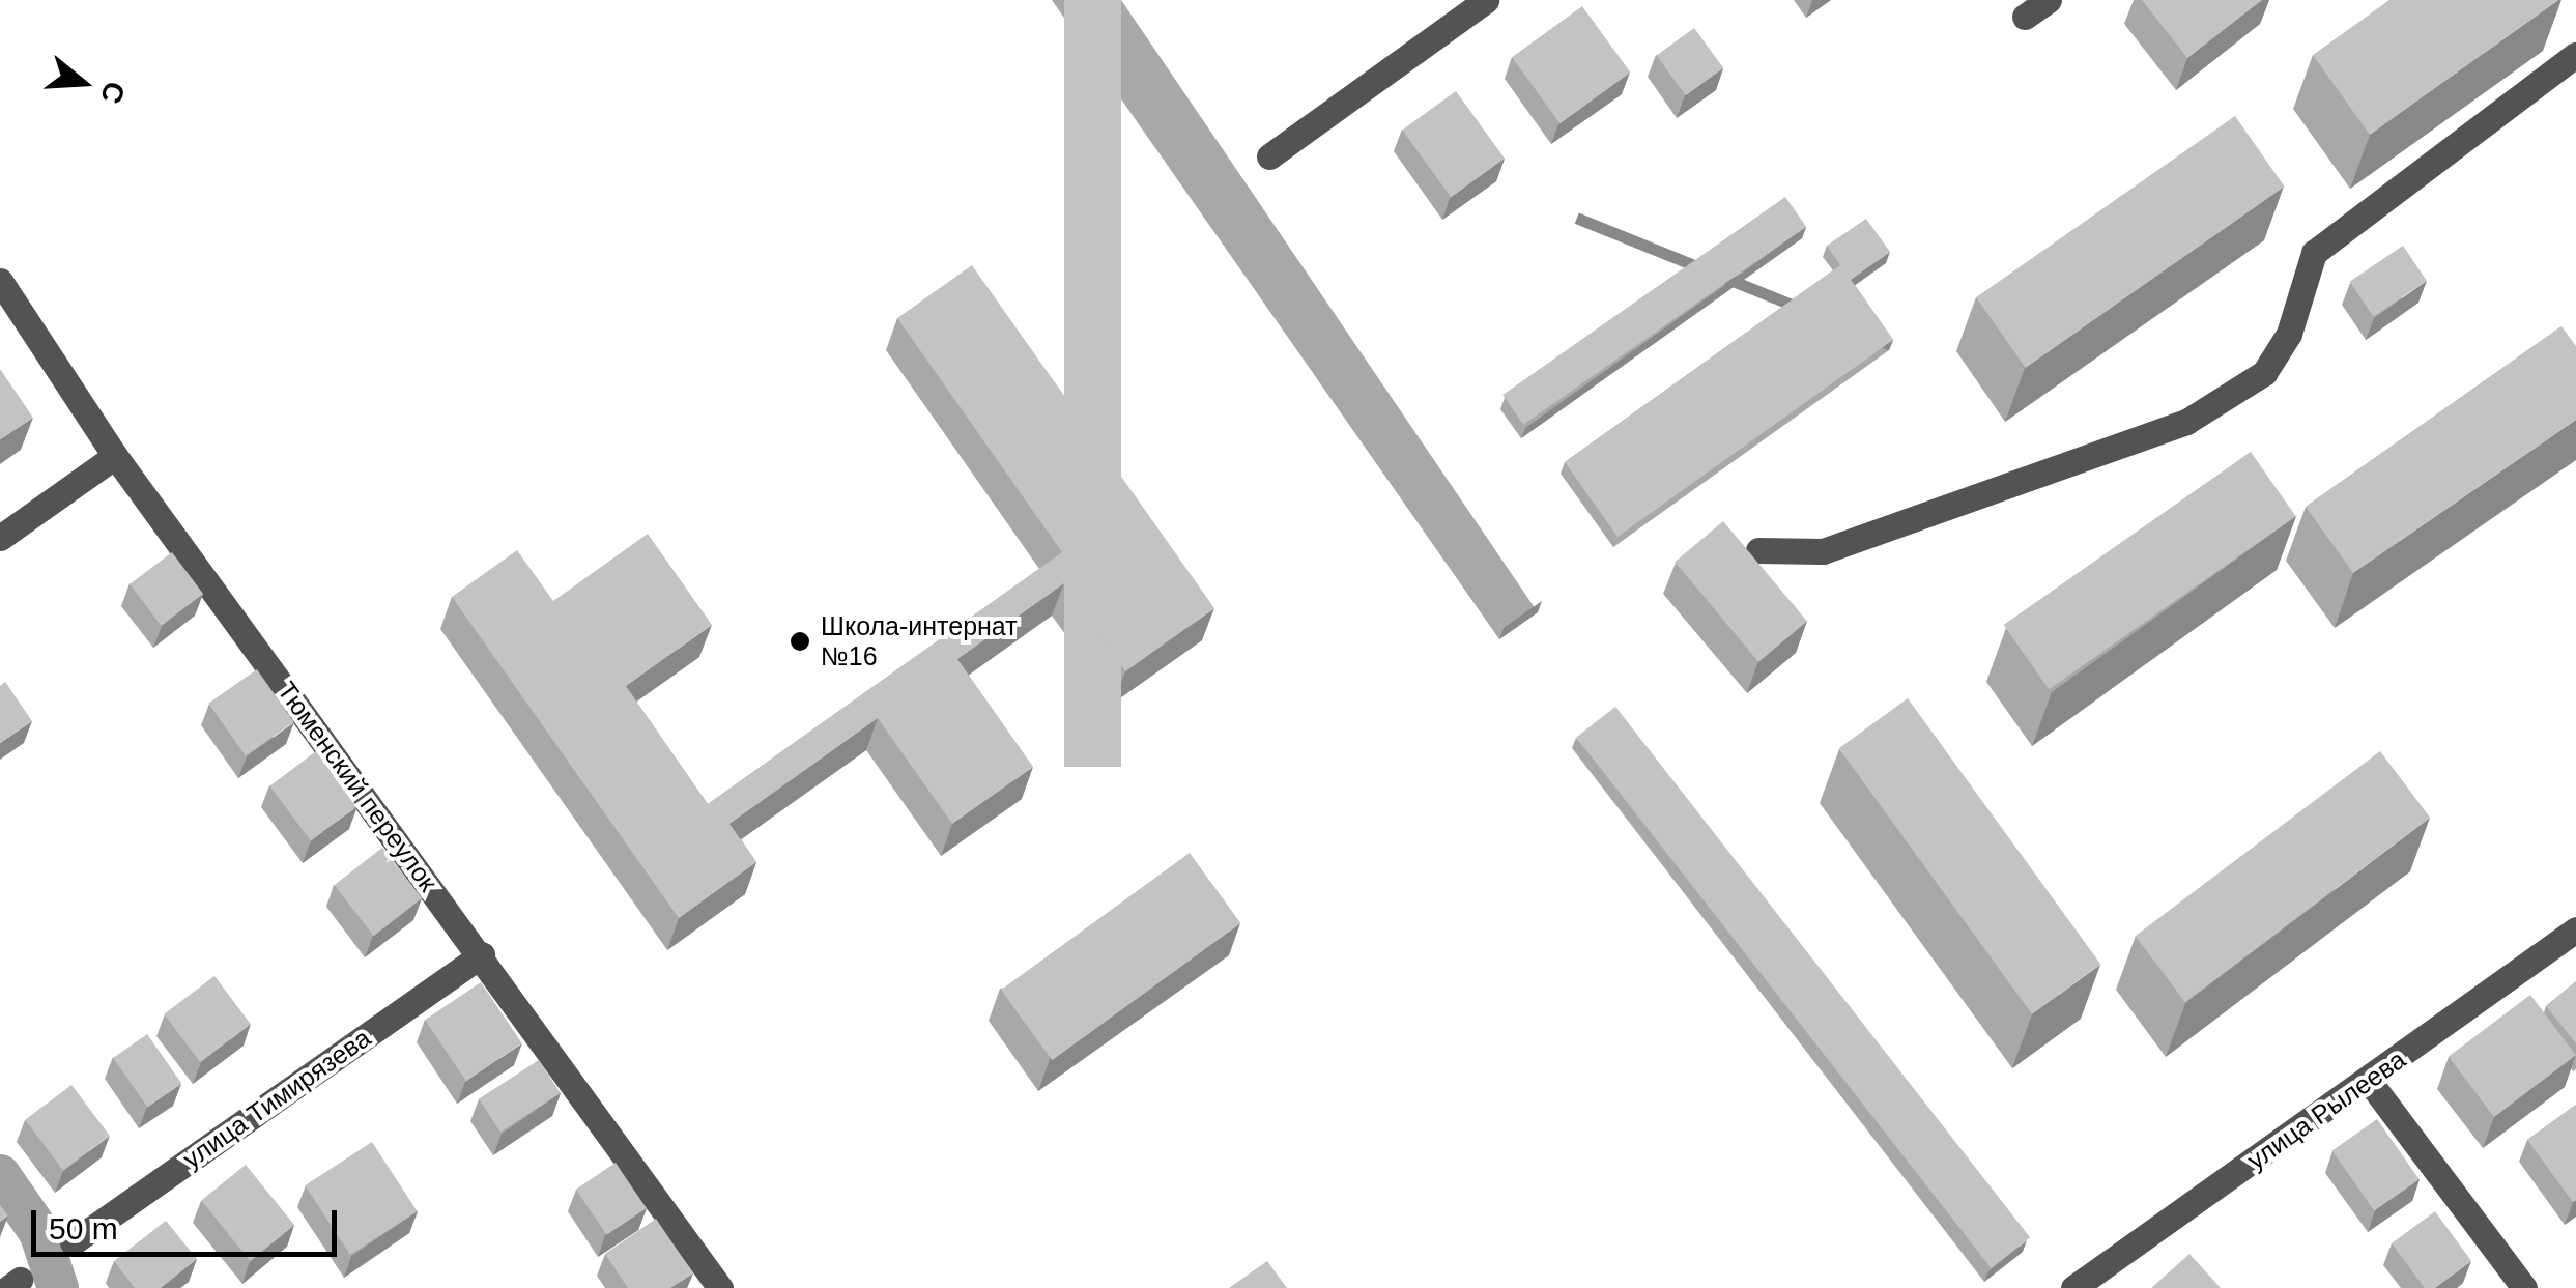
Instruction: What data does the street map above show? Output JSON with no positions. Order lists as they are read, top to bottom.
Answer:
{
  "streets": {
    "street": ["Тюменский переулок", "улица Тимирязева", "улица Рылеева"]
  },
  "crossings": [
    ["Тюменский переулок", "улица Тимирязева"]
  ],
  "places": ["Школа-интернат №16"],
  "scale_bar": "50 m",
  "north": "right"
}
